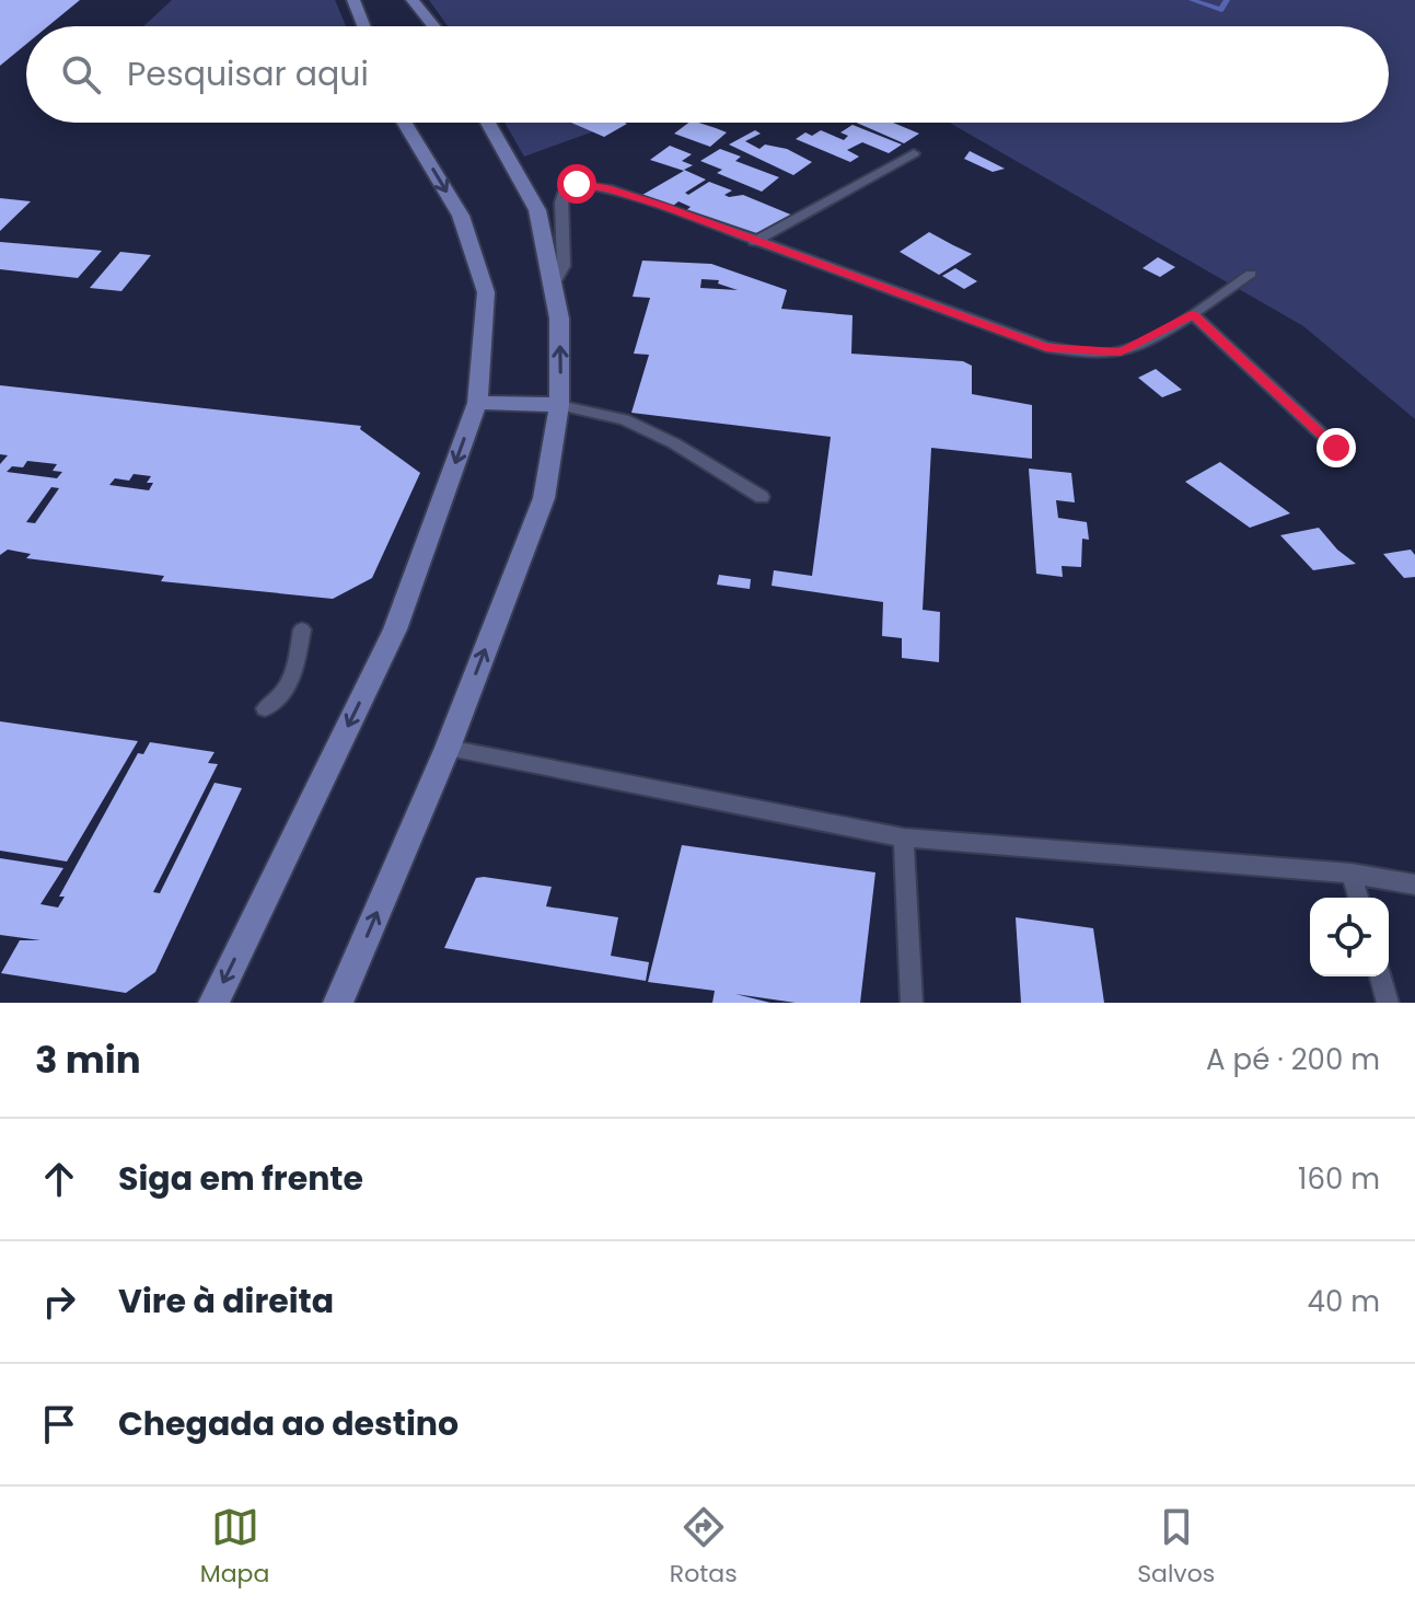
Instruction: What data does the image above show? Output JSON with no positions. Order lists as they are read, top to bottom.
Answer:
{
  "page": {
    "search": "Pesquisar aqui",
    "heading": ["3 min", "A pé · 200 m"],
    "list": [
      ["Siga em frente", "160 m"],
      ["Vire à direita", "40 m"],
      "Chegada ao destino"
    ],
    "nav": ["Mapa", "Rotas", "Salvos"]
  }
}
